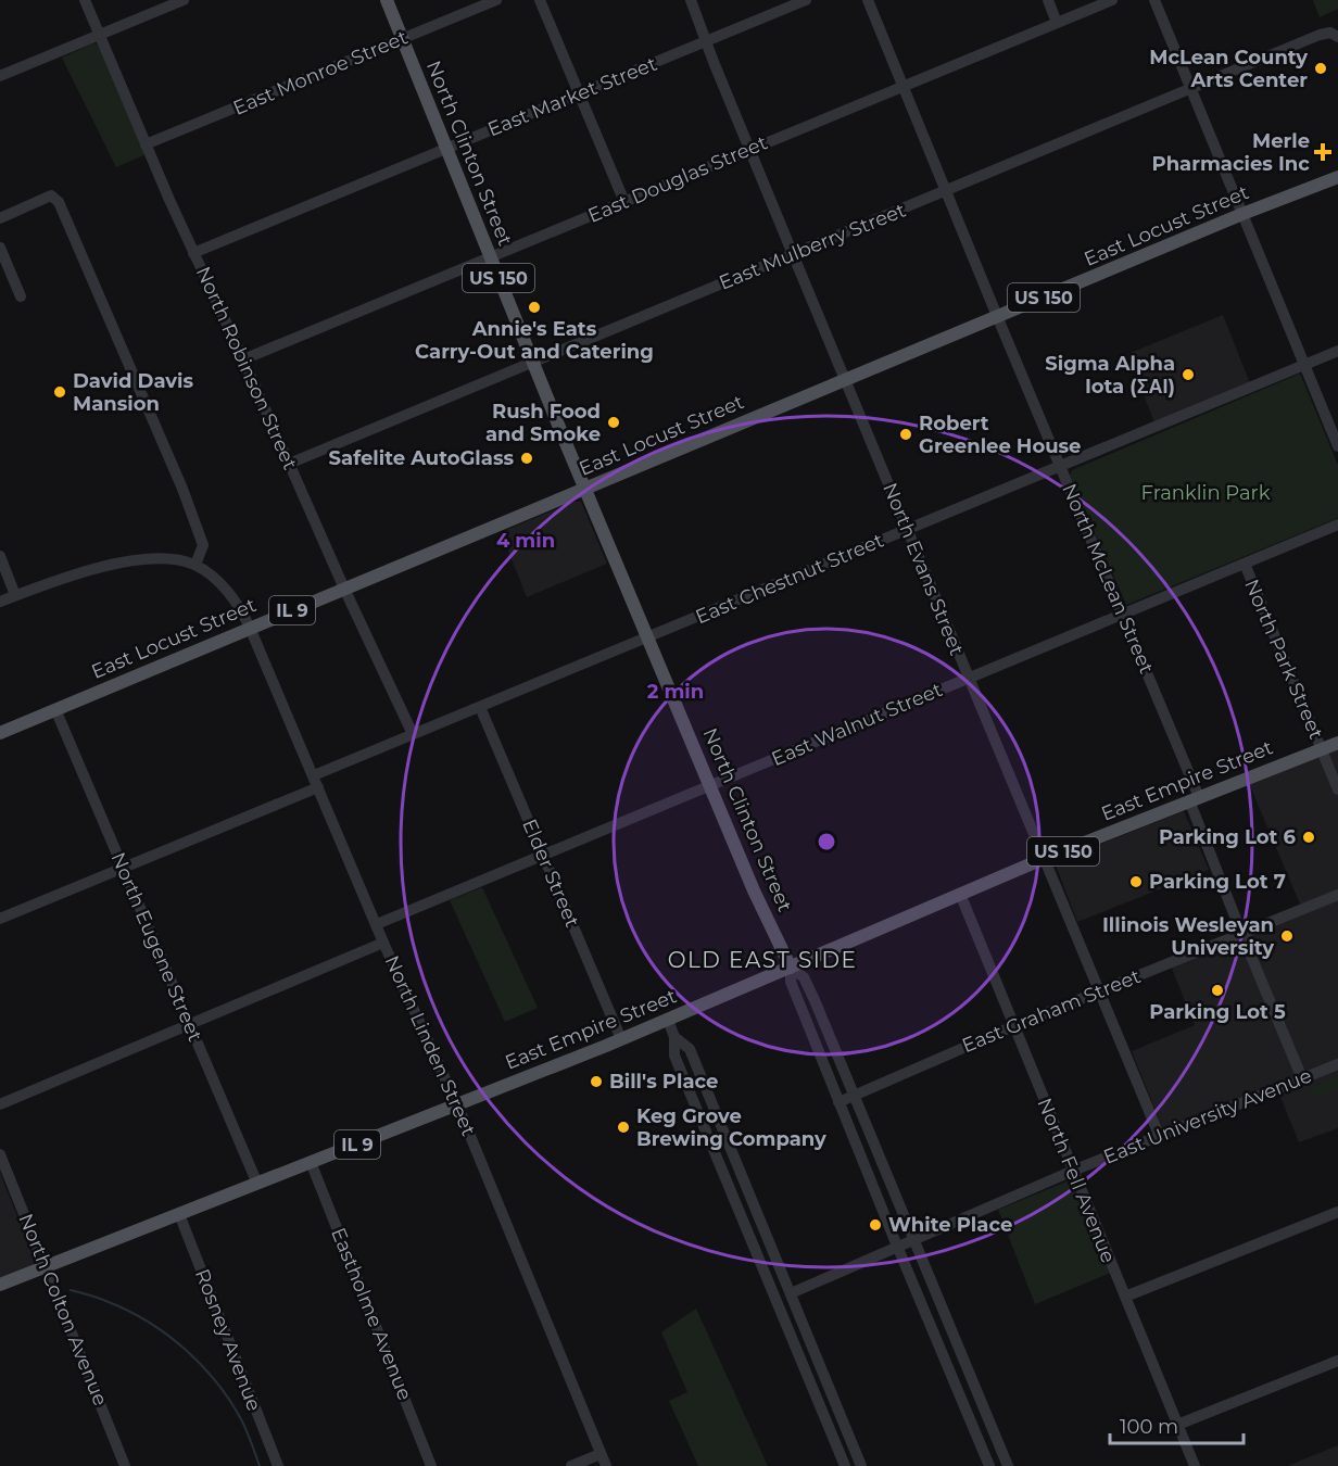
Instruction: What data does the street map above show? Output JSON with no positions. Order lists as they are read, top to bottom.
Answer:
{
  "streets": {
    "main road": [
      "North Clinton Street",
      "East Locust Street",
      "US 150",
      "IL 9",
      "East Empire Street"
    ],
    "street": [
      "East Monroe Street",
      "East Market Street",
      "East Douglas Street",
      "East Mulberry Street",
      "North Robinson Street",
      "North Evans Street",
      "East Chestnut Street",
      "North McLean Street",
      "North Park Street",
      "East Walnut Street",
      "Elder Street",
      "North Eugene Street",
      "East Graham Street",
      "North Linden Street",
      "East University Avenue",
      "North Fell Avenue",
      "North Colton Avenue",
      "Eastholme Avenue",
      "Rosney Avenue"
    ]
  },
  "crossings": [
    ["East Monroe Street", "North Clinton Street"],
    ["East Monroe Street", "North Robinson Street"],
    ["East Market Street", "North Clinton Street"],
    ["East Market Street", "North Robinson Street"],
    ["East Market Street", "North Evans Street"],
    ["North Clinton Street", "East Douglas Street"],
    ["North Clinton Street", "East Locust Street"],
    ["North Clinton Street", "East Mulberry Street"],
    ["North Clinton Street", "East Chestnut Street"],
    ["North Clinton Street", "East Walnut Street"],
    ["North Clinton Street", "East Empire Street"],
    ["East Douglas Street", "North Robinson Street"],
    ["East Douglas Street", "North Evans Street"],
    ["East Douglas Street", "North McLean Street"],
    ["East Locust Street", "North Robinson Street"],
    ["East Locust Street", "North Evans Street"],
    ["East Locust Street", "North McLean Street"],
    ["East Locust Street", "North Eugene Street"],
    ["East Locust Street", "North Linden Street"],
    ["East Mulberry Street", "North Robinson Street"],
    ["East Mulberry Street", "North Evans Street"],
    ["East Mulberry Street", "North McLean Street"],
    ["North Robinson Street", "East Chestnut Street"],
    ["North Evans Street", "East Chestnut Street"],
    ["North Evans Street", "East Walnut Street"],
    ["North Evans Street", "East Empire Street"],
    ["North Evans Street", "East Graham Street"],
    ["North Evans Street", "East University Avenue"],
    ["East Chestnut Street", "North McLean Street"],
    ["East Chestnut Street", "Elder Street"],
    ["East Chestnut Street", "North Eugene Street"],
    ["East Chestnut Street", "North Linden Street"],
    ["North McLean Street", "East Walnut Street"],
    ["North McLean Street", "East Empire Street"],
    ["North McLean Street", "East Graham Street"],
    ["North McLean Street", "East University Avenue"],
    ["North Park Street", "East Walnut Street"],
    ["North Park Street", "East Empire Street"],
    ["East Walnut Street", "Elder Street"],
    ["East Walnut Street", "North Linden Street"],
    ["East Empire Street", "Elder Street"],
    ["East Empire Street", "North Eugene Street"],
    ["East Empire Street", "North Linden Street"],
    ["East Empire Street", "North Fell Avenue"],
    ["East Empire Street", "North Colton Avenue"],
    ["East Empire Street", "Eastholme Avenue"],
    ["East Empire Street", "Rosney Avenue"],
    ["East Graham Street", "North Fell Avenue"],
    ["East University Avenue", "North Fell Avenue"]
  ],
  "districts": ["OLD EAST SIDE"],
  "parks": ["Franklin Park"],
  "places": {
    "other": [
      "McLean County Arts Center",
      "Annie's Eats Carry-Out and Catering",
      "Sigma Alpha Iota (ΣΑΙ)",
      "David Davis Mansion",
      "Rush Food and Smoke",
      "Robert Greenlee House",
      "Safelite AutoGlass",
      "Parking Lot 6",
      "Parking Lot 7",
      "Illinois Wesleyan University",
      "Parking Lot 5",
      "Bill's Place",
      "Keg Grove Brewing Company",
      "White Place"
    ],
    "health": ["Merle Pharmacies Inc"]
  },
  "scale_bar": "100 m",
  "rings": ["4 min", "2 min"]
}
